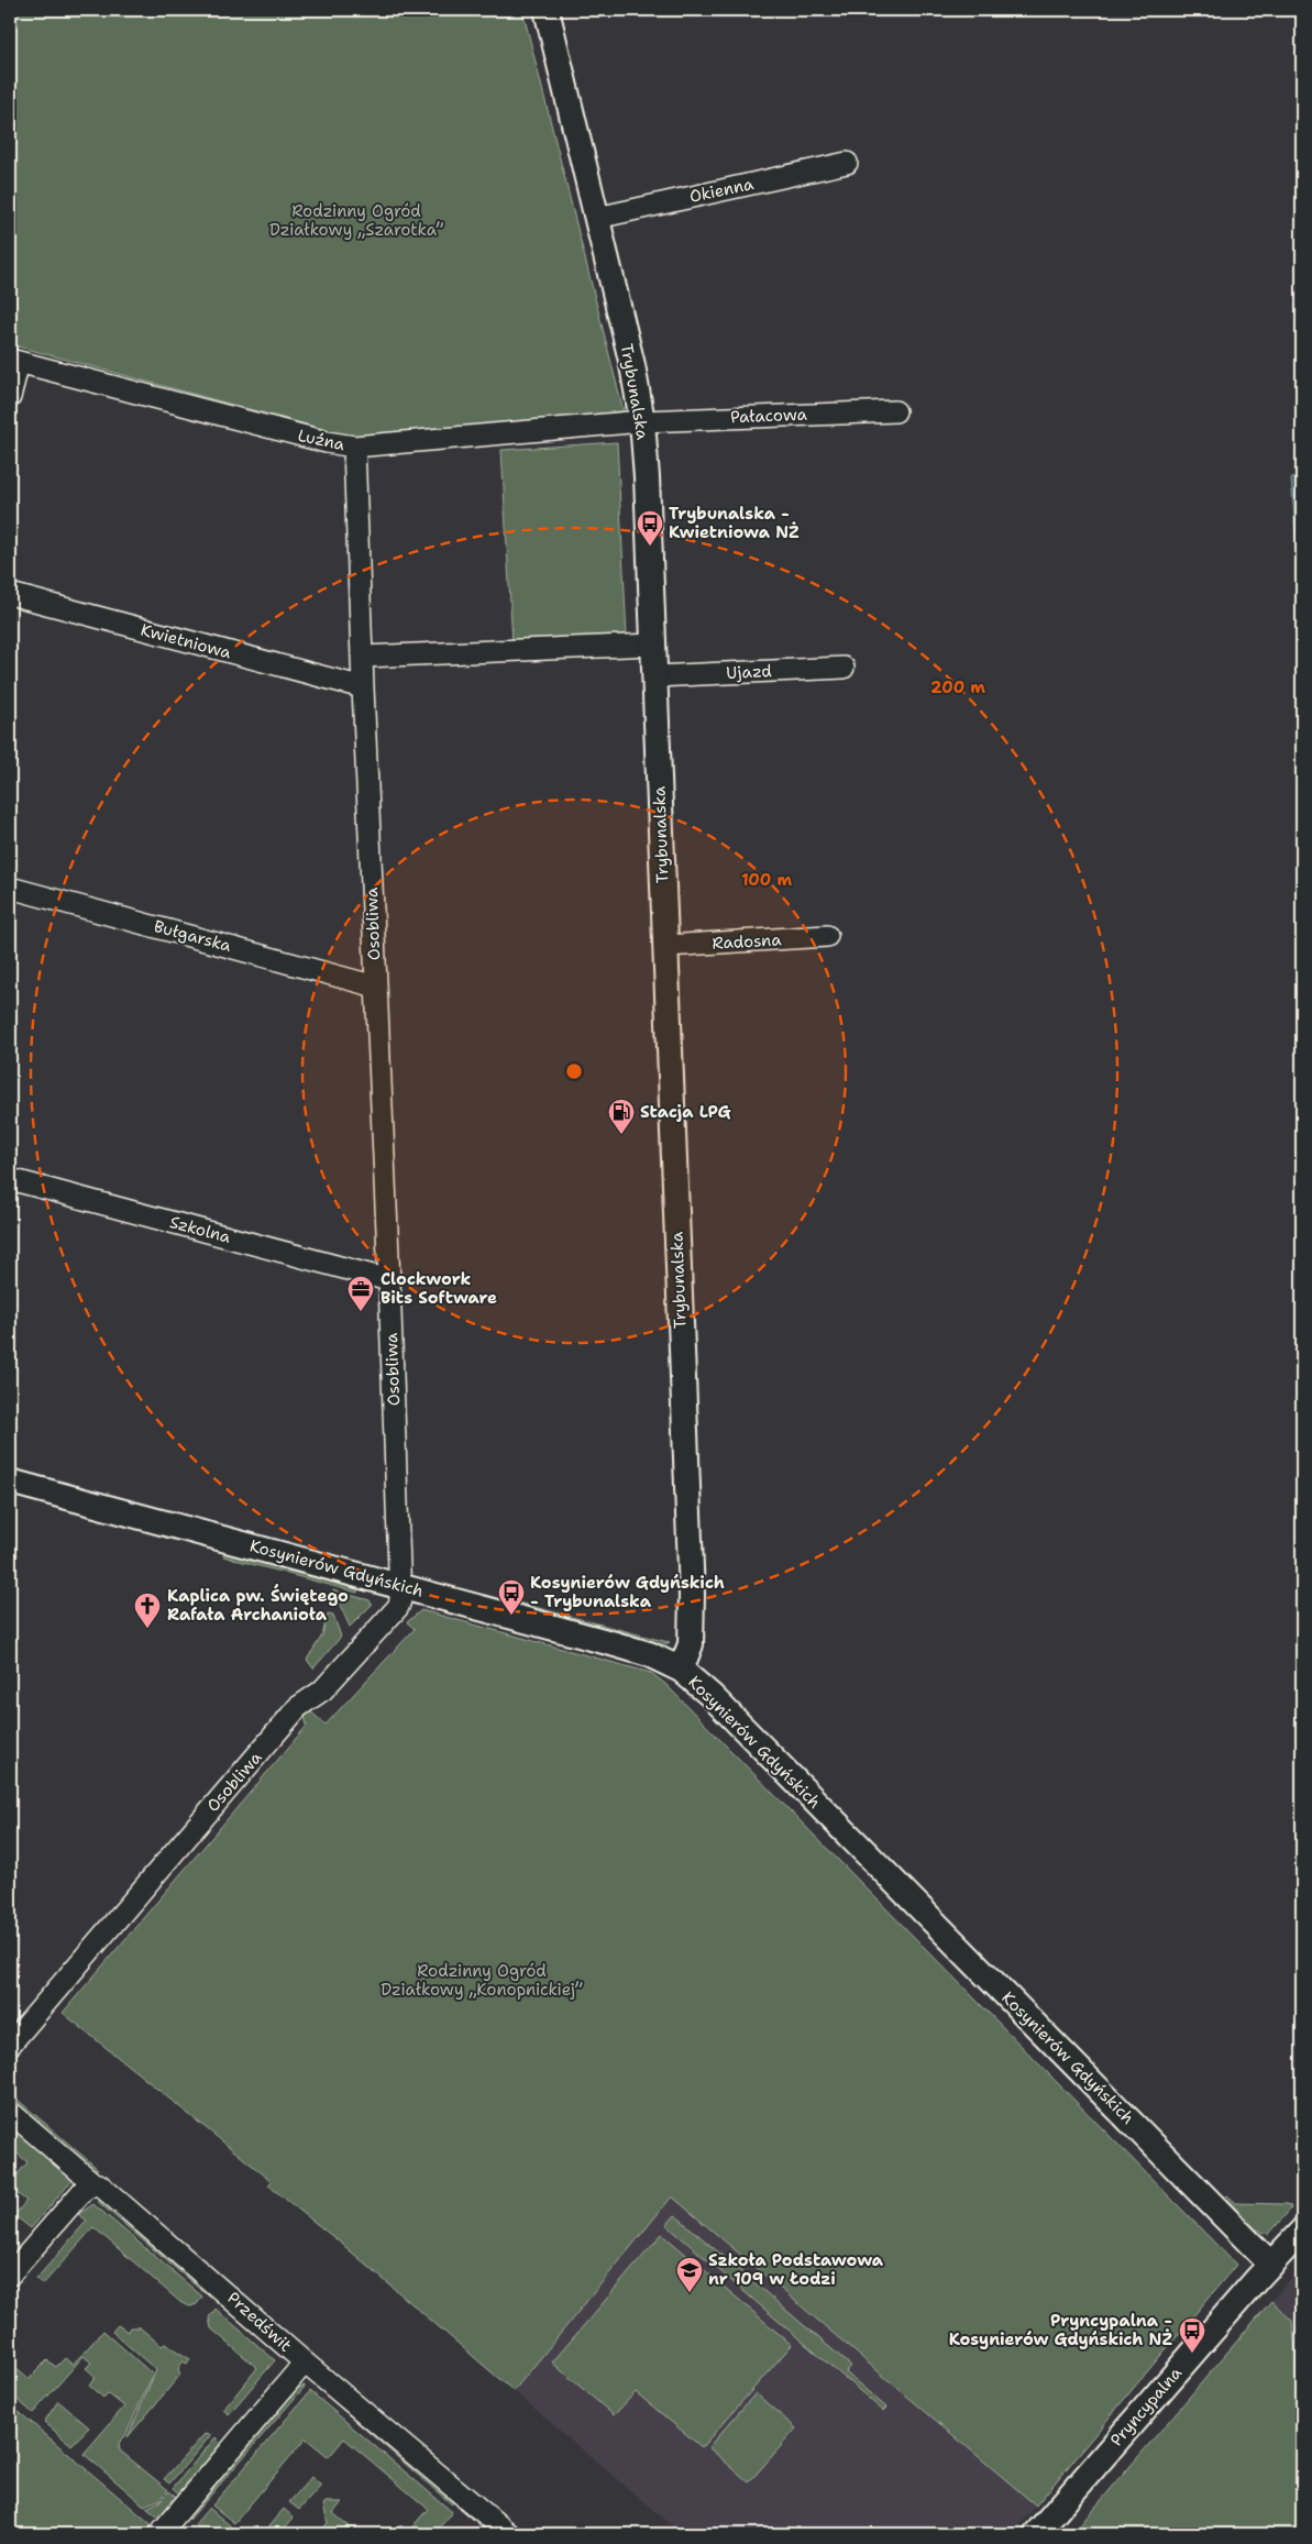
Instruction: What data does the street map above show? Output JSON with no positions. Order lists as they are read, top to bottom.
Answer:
{
  "streets": {
    "street": [
      "Okienna",
      "Trybunalska",
      "Pałacowa",
      "Luźna",
      "Kwietniowa",
      "Ujazd",
      "Osobliwa",
      "Bułgarska",
      "Radosna",
      "Szkolna",
      "Kosynierów Gdyńskich",
      "Przedświt",
      "Pryncypalna"
    ]
  },
  "crossings": [
    ["Okienna", "Trybunalska"],
    ["Trybunalska", "Pałacowa"],
    ["Trybunalska", "Luźna"],
    ["Trybunalska", "Ujazd"],
    ["Trybunalska", "Radosna"],
    ["Trybunalska", "Kosynierów Gdyńskich"],
    ["Pałacowa", "Luźna"],
    ["Luźna", "Osobliwa"],
    ["Kwietniowa", "Osobliwa"],
    ["Osobliwa", "Bułgarska"],
    ["Osobliwa", "Szkolna"],
    ["Osobliwa", "Kosynierów Gdyńskich"],
    ["Kosynierów Gdyńskich", "Pryncypalna"]
  ],
  "parks": ["Rodzinny Ogród Działkowy „Szarotka”", "Rodzinny Ogród Działkowy „Konopnickiej”"],
  "places": {
    "bus stop": ["Trybunalska - Kwietniowa NŻ", "Kosynierów Gdyńskich - Trybunalska", "Pryncypalna - Kosynierów Gdyńskich NŻ"],
    "fuel station": ["Stacja LPG"],
    "office": ["Clockwork Bits Software"],
    "church": ["Kaplica pw. Świętego Rafała Archanioła"],
    "school or university": ["Szkoła Podstawowa nr 109 w Łodzi"]
  },
  "rings": ["200 m", "100 m"]
}
